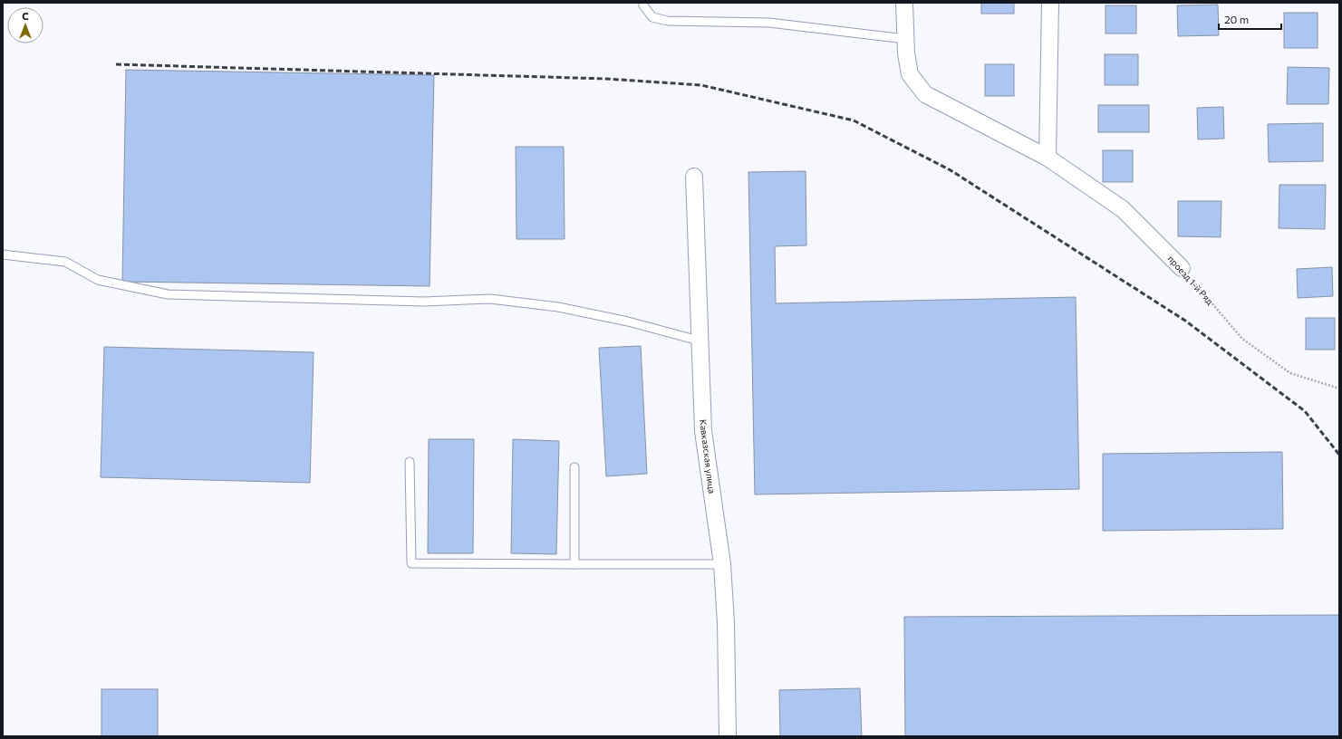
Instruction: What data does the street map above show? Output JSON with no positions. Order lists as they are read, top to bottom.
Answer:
{
  "streets": {
    "street": ["проезд 1-й Ряд", "Кавказская улица"]
  },
  "scale_bar": "20 m",
  "north": "top"
}
